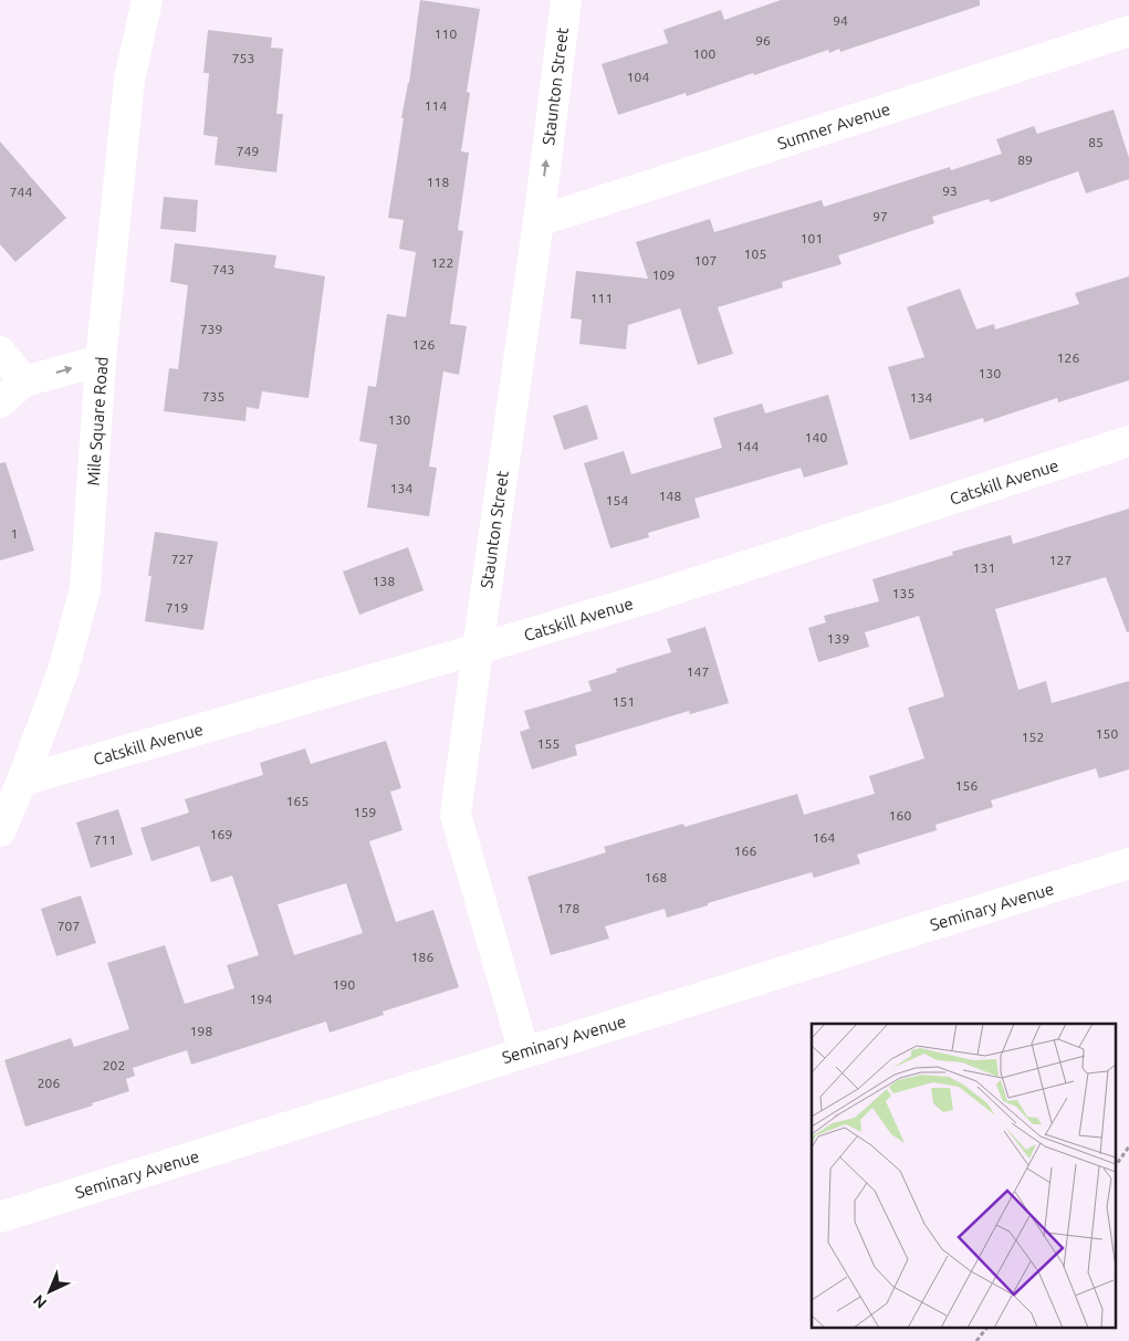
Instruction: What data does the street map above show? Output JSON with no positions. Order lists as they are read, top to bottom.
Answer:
{
  "streets": {
    "street": [
      "Staunton Street",
      "Sumner Avenue",
      "Mile Square Road",
      "Catskill Avenue",
      "Seminary Avenue"
    ]
  },
  "crossings": [
    ["Staunton Street", "Sumner Avenue"],
    ["Staunton Street", "Catskill Avenue"],
    ["Staunton Street", "Seminary Avenue"],
    ["Mile Square Road", "Catskill Avenue"]
  ],
  "house_numbers": [
    "94",
    "110",
    "96",
    "100",
    "753",
    "104",
    "114",
    "85",
    "749",
    "89",
    "118",
    "93",
    "744",
    "97",
    "101",
    "105",
    "107",
    "122",
    "743",
    "109",
    "111",
    "739",
    "126",
    "126",
    "130",
    "735",
    "134",
    "130",
    "140",
    "144",
    "134",
    "148",
    "154",
    "1",
    "727",
    "127",
    "131",
    "138",
    "135",
    "719",
    "139",
    "147",
    "151",
    "150",
    "152",
    "155",
    "156",
    "165",
    "159",
    "160",
    "169",
    "164",
    "711",
    "166",
    "168",
    "178",
    "707",
    "186",
    "190",
    "194",
    "198",
    "202",
    "206"
  ],
  "north": "bottom left"
}
